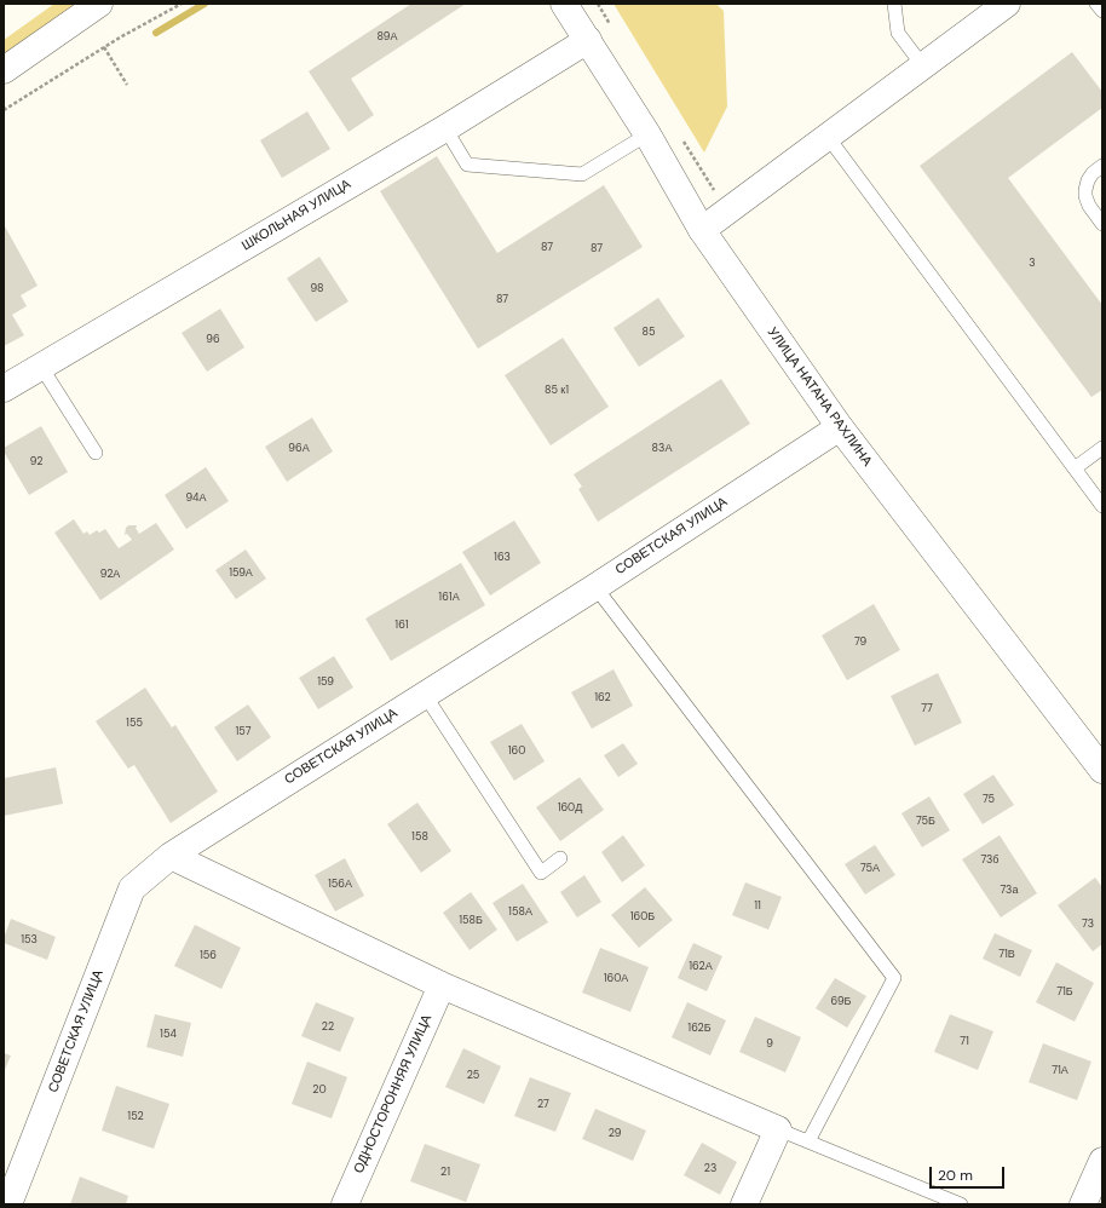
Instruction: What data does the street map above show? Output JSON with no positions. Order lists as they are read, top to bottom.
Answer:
{
  "streets": {
    "street": [
      "ШКОЛЬНАЯ УЛИЦА",
      "УЛИЦА НАТАНА РАХЛИНА",
      "СОВЕТСКАЯ УЛИЦА",
      "ОДНОСТОРОННЯЯ УЛИЦА"
    ]
  },
  "crossings": [
    ["ШКОЛЬНАЯ УЛИЦА", "УЛИЦА НАТАНА РАХЛИНА"],
    ["УЛИЦА НАТАНА РАХЛИНА", "СОВЕТСКАЯ УЛИЦА"]
  ],
  "house_numbers": [
    "89А",
    "87",
    "87",
    "3",
    "98",
    "87",
    "85",
    "96",
    "85 к1",
    "96А",
    "83А",
    "92",
    "94А",
    "163",
    "159А",
    "92А",
    "161А",
    "161",
    "79",
    "159",
    "162",
    "77",
    "155",
    "157",
    "160",
    "75",
    "160Д",
    "75Б",
    "158",
    "73б",
    "75А",
    "156А",
    "73а",
    "11",
    "158А",
    "160Б",
    "158Б",
    "73",
    "153",
    "71В",
    "156",
    "162А",
    "160А",
    "71Б",
    "69Б",
    "22",
    "162Б",
    "154",
    "71",
    "9",
    "71А",
    "25",
    "20",
    "27",
    "152",
    "29",
    "23",
    "21"
  ],
  "scale_bar": "20 m"
}
